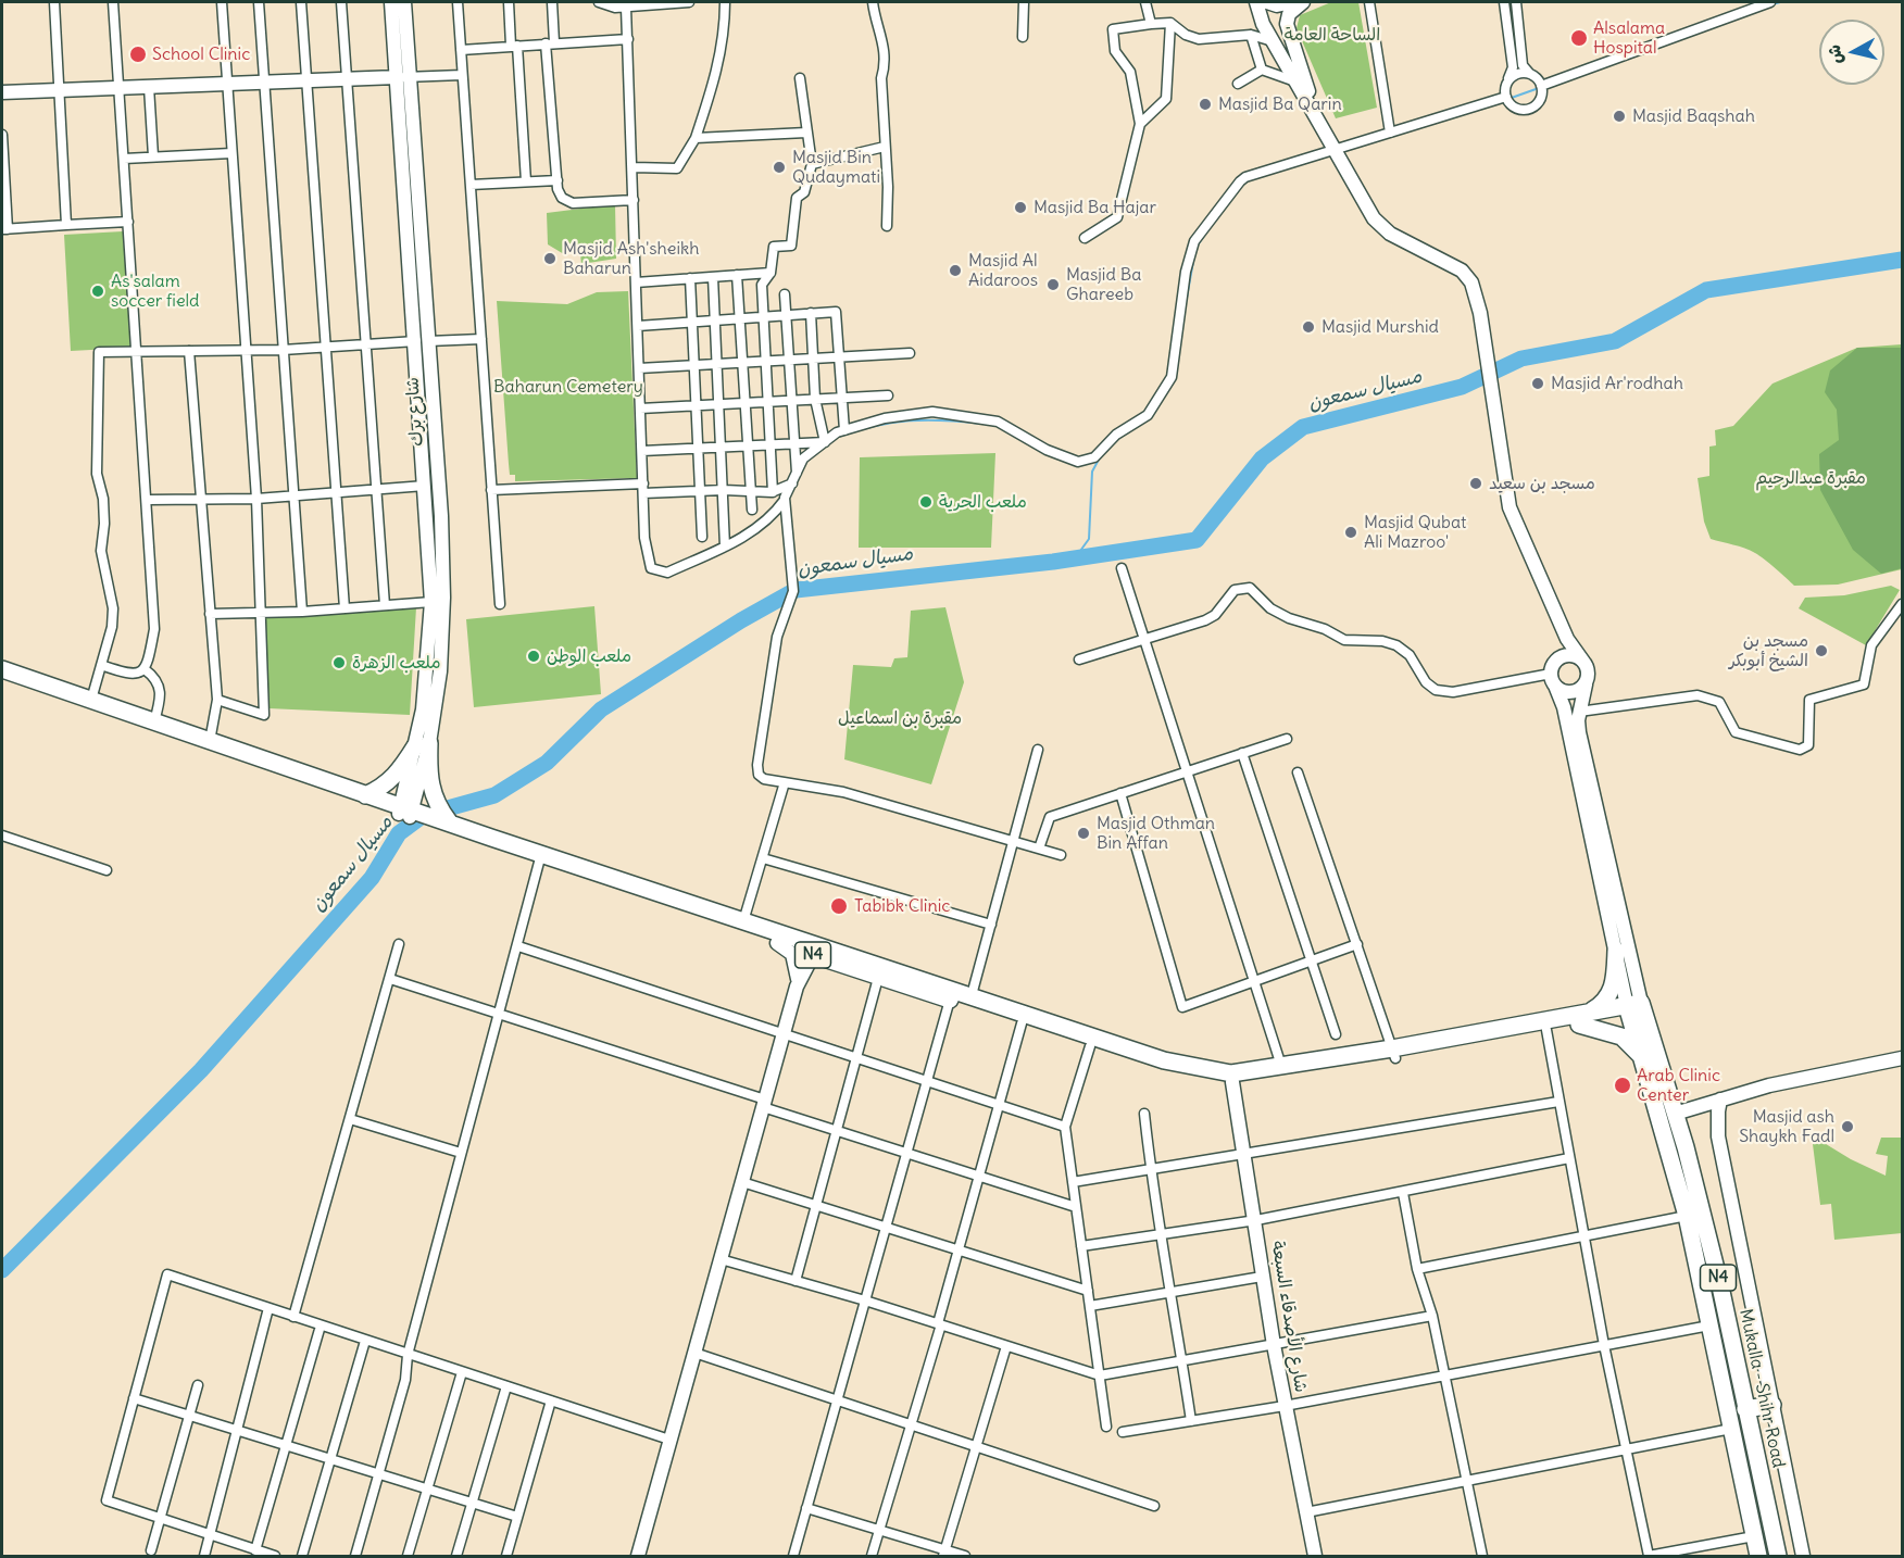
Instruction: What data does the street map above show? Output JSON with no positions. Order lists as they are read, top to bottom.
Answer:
{
  "streets": {
    "highway": ["N4", "Mukalla - Shihr Road"],
    "main road": ["شارع برك", "شارع الأصدقاء السبعة"]
  },
  "crossings": [
    ["شارع برك", "N4"],
    ["N4", "شارع الأصدقاء السبعة"],
    ["N4", "Mukalla - Shihr Road"]
  ],
  "water": ["مسيال سمعون"],
  "parks": [
    "الساحة العامة",
    "Baharun Cemetery",
    "مقبرة عبدالرحيم",
    "مقبرة بن اسماعيل"
  ],
  "places": [
    "Alsalama Hospital",
    "School Clinic",
    "Masjid Ba Qarin",
    "Masjid Baqshah",
    "Masjid Bin Qudaymati",
    "Masjid Ba Hajar",
    "Masjid Ash'sheikh Baharun",
    "Masjid Al Aidaroos",
    "Masjid Ba Ghareeb",
    "As'salam soccer field",
    "Masjid Murshid",
    "Masjid Ar'rodhah",
    "مسجد بن سعيد",
    "ملعب الحرية",
    "Masjid Qubat Ali Mazroo'",
    "مسجد بن الشيخ أبوبكر",
    "ملعب الوطن",
    "ملعب الزهرة",
    "Masjid Othman Bin Affan",
    "Tabibk Clinic",
    "Arab Clinic Center",
    "Masjid ash Shaykh Fadl"
  ],
  "north": "left"
}
